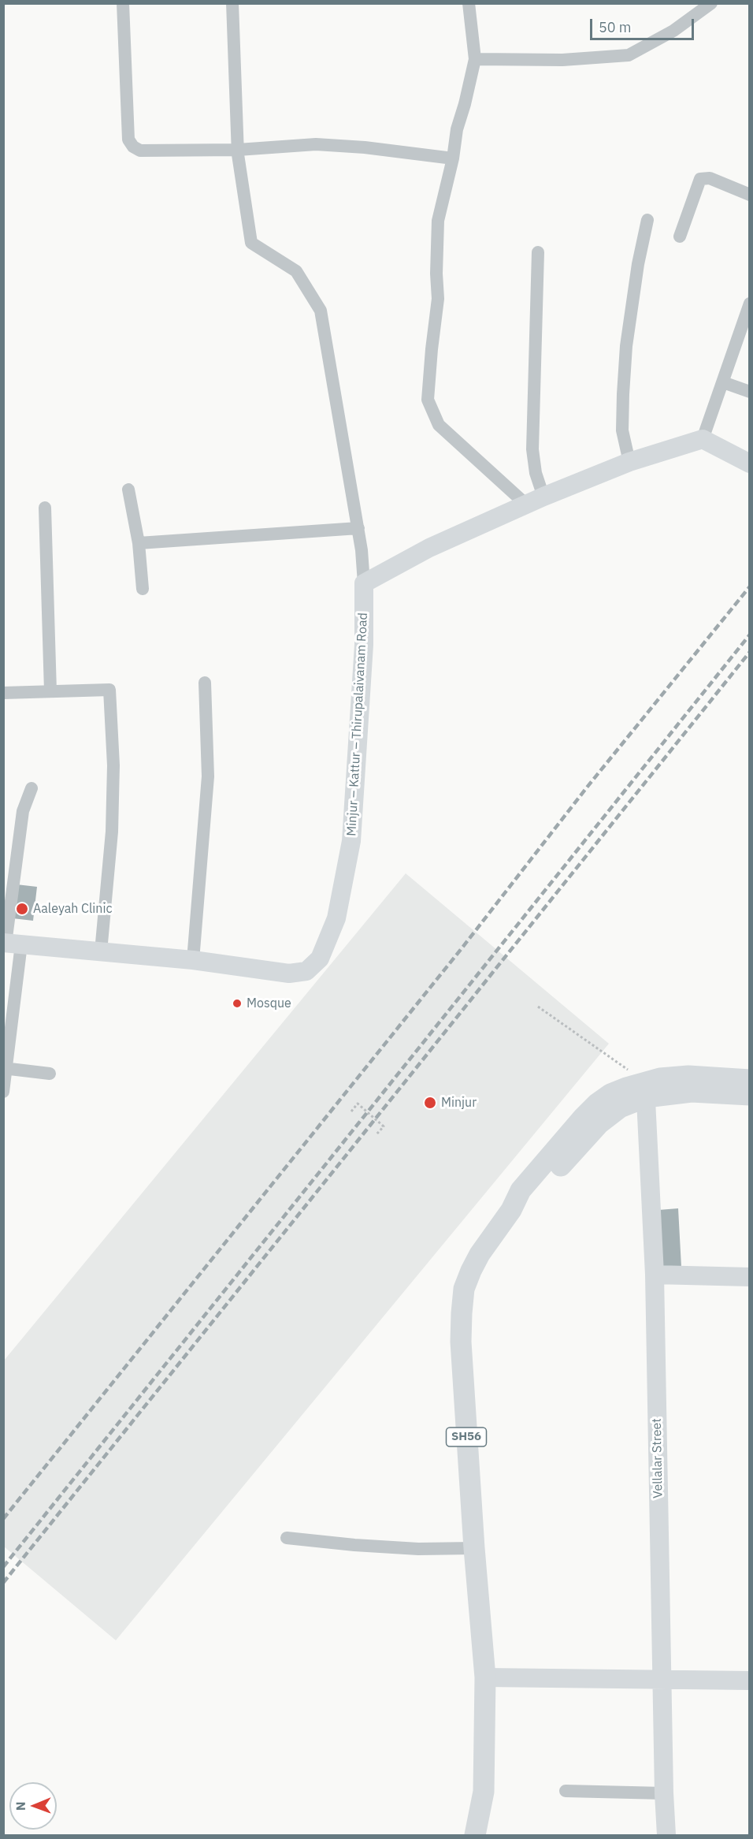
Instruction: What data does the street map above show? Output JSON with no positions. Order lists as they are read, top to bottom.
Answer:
{
  "streets": {
    "main road": ["Minjur – Kattur – Thirupalaivanam Road", "SH56", "Vellalar Street"]
  },
  "crossings": [
    ["SH56", "Vellalar Street"]
  ],
  "places": ["Aaleyah Clinic", "Mosque", "Minjur"],
  "scale_bar": "50 m",
  "north": "left"
}
